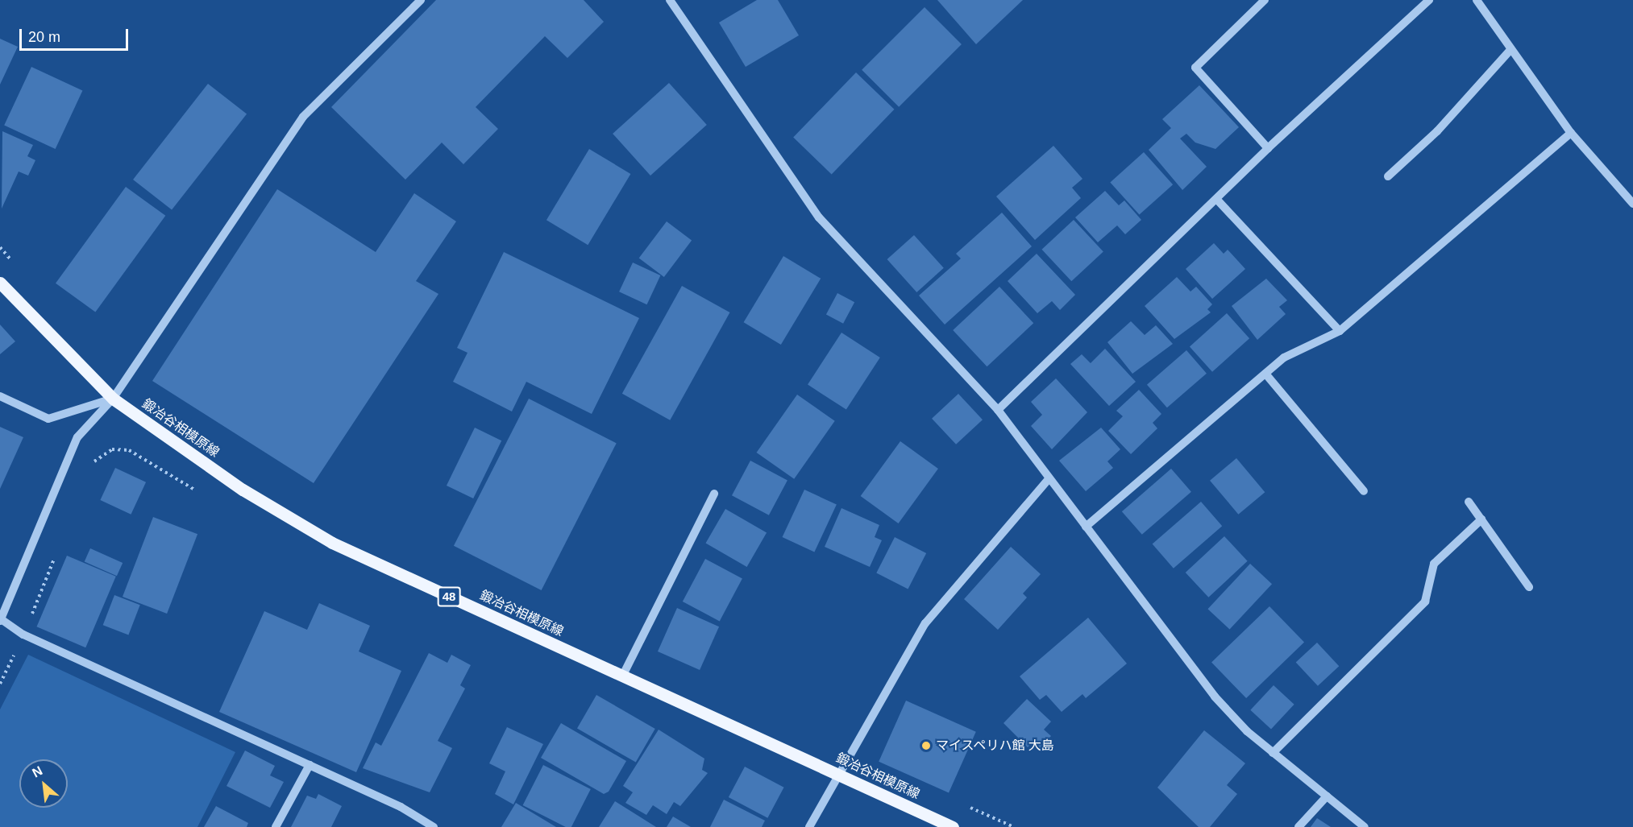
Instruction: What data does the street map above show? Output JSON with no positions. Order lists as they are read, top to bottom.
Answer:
{
  "streets": {
    "main road": ["鍛冶谷相模原線", "48"]
  },
  "places": ["マイスペリハ館 大島"],
  "scale_bar": "20 m",
  "north": "top left"
}
